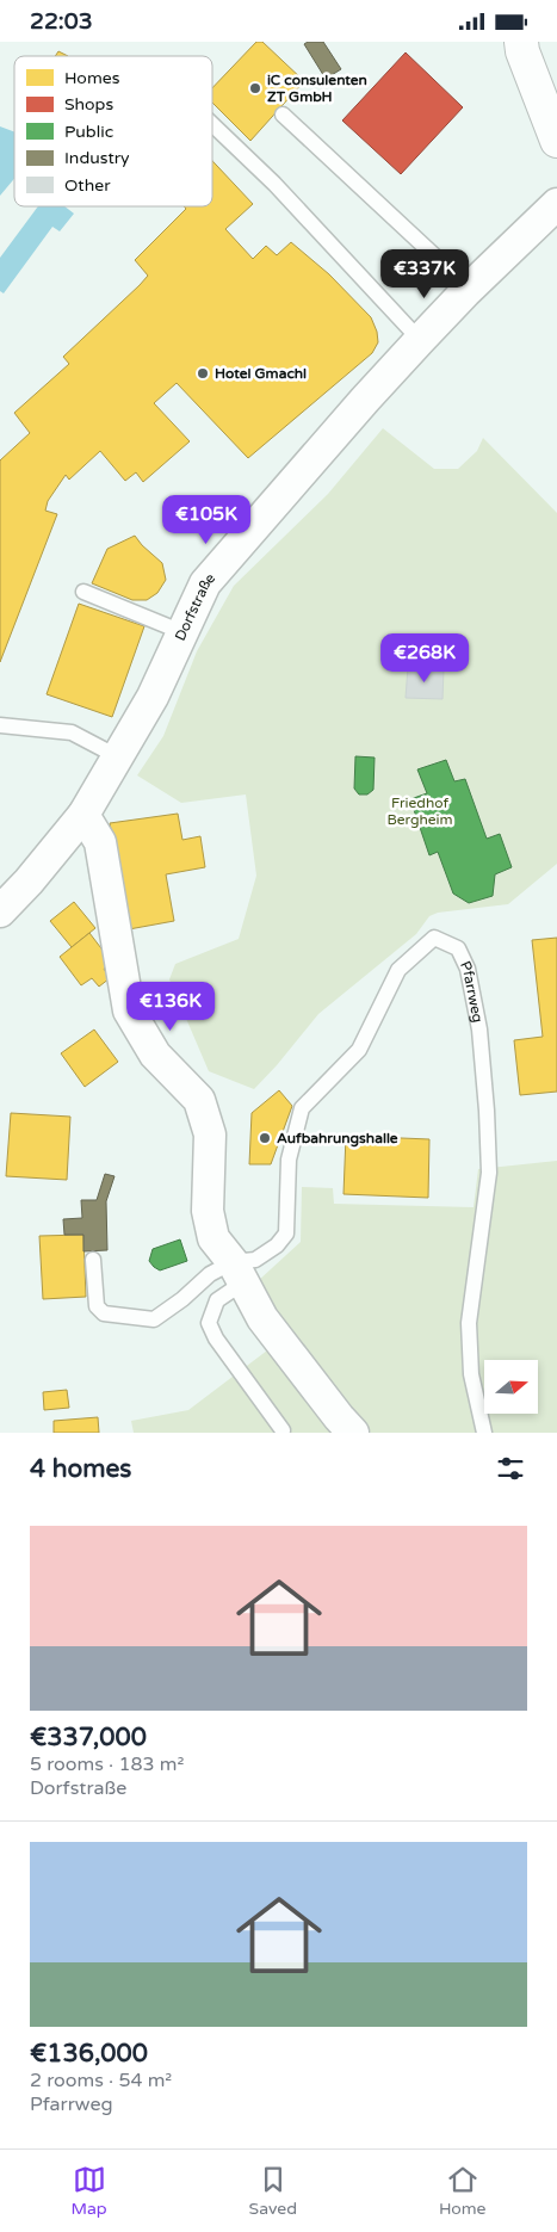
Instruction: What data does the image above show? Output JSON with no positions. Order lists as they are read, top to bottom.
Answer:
{
  "streets": {
    "street": ["Dorfstraße"],
    "lane": ["Pfarrweg"]
  },
  "parks": ["Friedhof Bergheim"],
  "places": ["iC consulenten ZT GmbH", "Hotel Gmachl", "Aufbahrungshalle"],
  "legend": [
    "Homes",
    "Shops",
    "Public",
    "Industry",
    "Other"
  ],
  "north": "right",
  "page": {
    "status": "22:03",
    "price": [
      "€337K",
      "€105K",
      "€268K",
      "€136K"
    ],
    "heading": "4 homes",
    "list": [
      {
        "name": "€337,000",
        "note": "5 rooms · 183 m² · Dorfstraße"
      },
      {
        "name": "€136,000",
        "note": "2 rooms · 54 m² · Pfarrweg"
      }
    ],
    "tabs": ["Map", "Saved", "Home"]
  }
}
